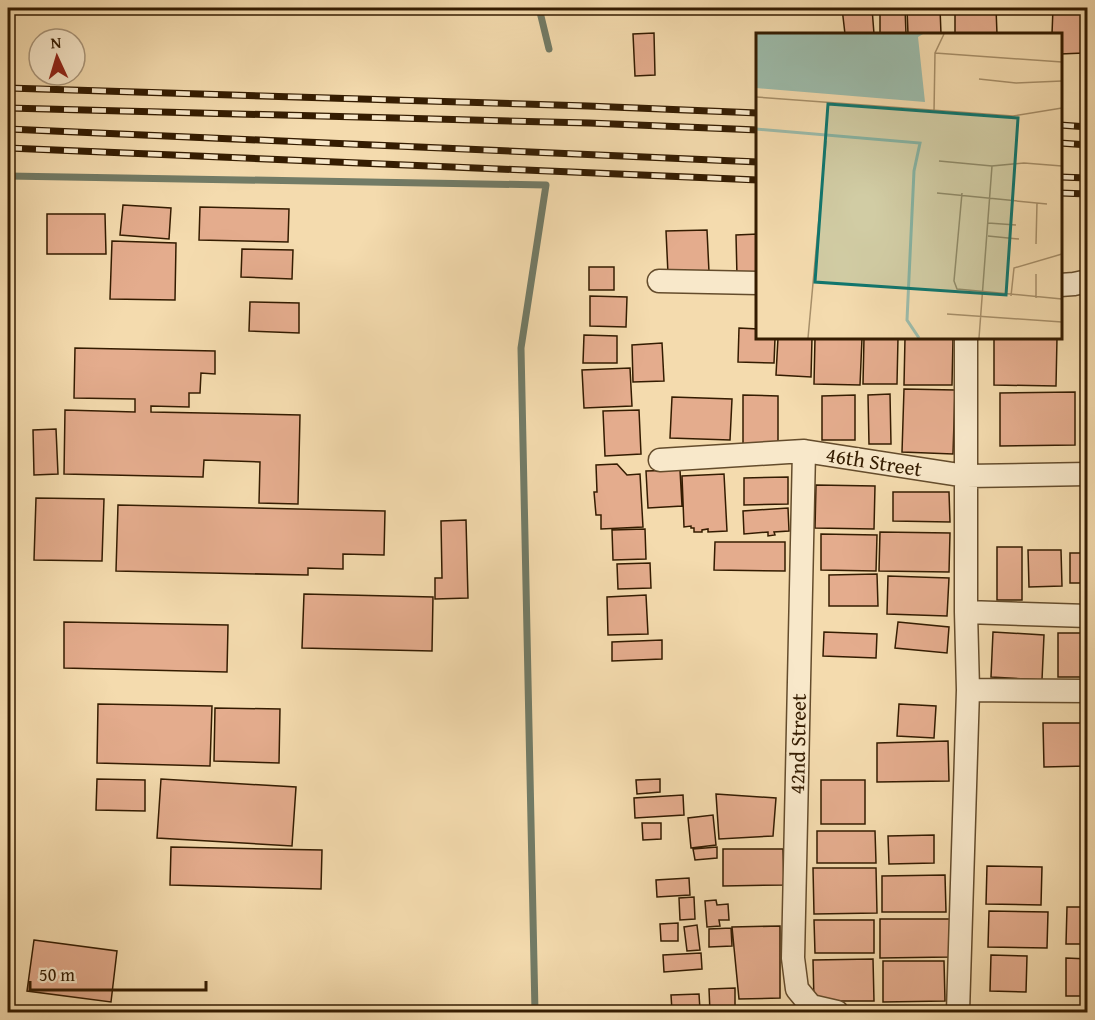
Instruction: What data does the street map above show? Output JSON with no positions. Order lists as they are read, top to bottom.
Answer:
{
  "streets": {
    "street": ["46th Street", "42nd Street"]
  },
  "crossings": [
    ["46th Street", "42nd Street"]
  ],
  "scale_bar": "50 m",
  "north": "top"
}
